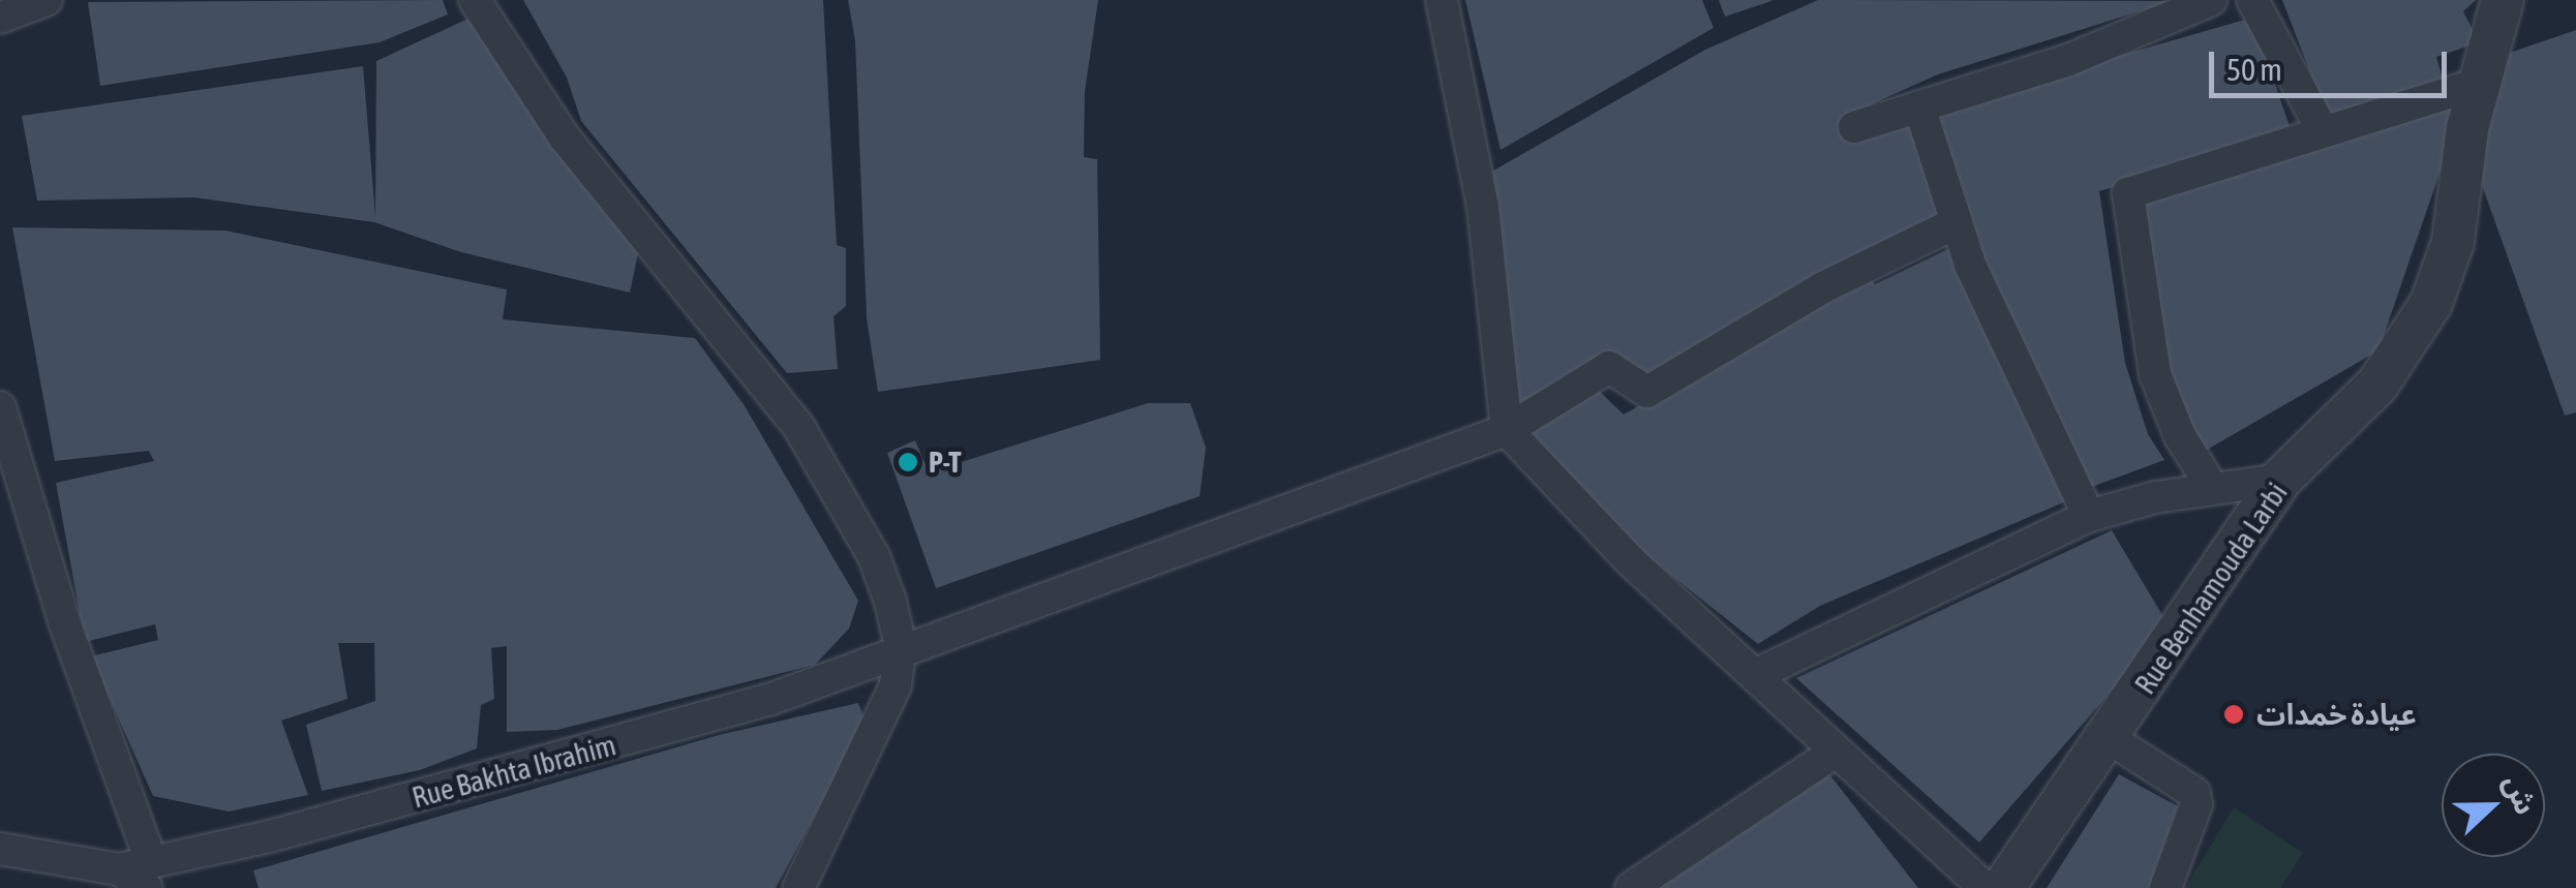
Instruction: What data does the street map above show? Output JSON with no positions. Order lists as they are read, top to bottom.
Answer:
{
  "streets": {
    "street": ["Rue Benhamouda Larbi", "Rue Bakhta Ibrahim"]
  },
  "places": ["P-T", "عيادة خمدات"],
  "scale_bar": "50 m",
  "north": "right"
}
